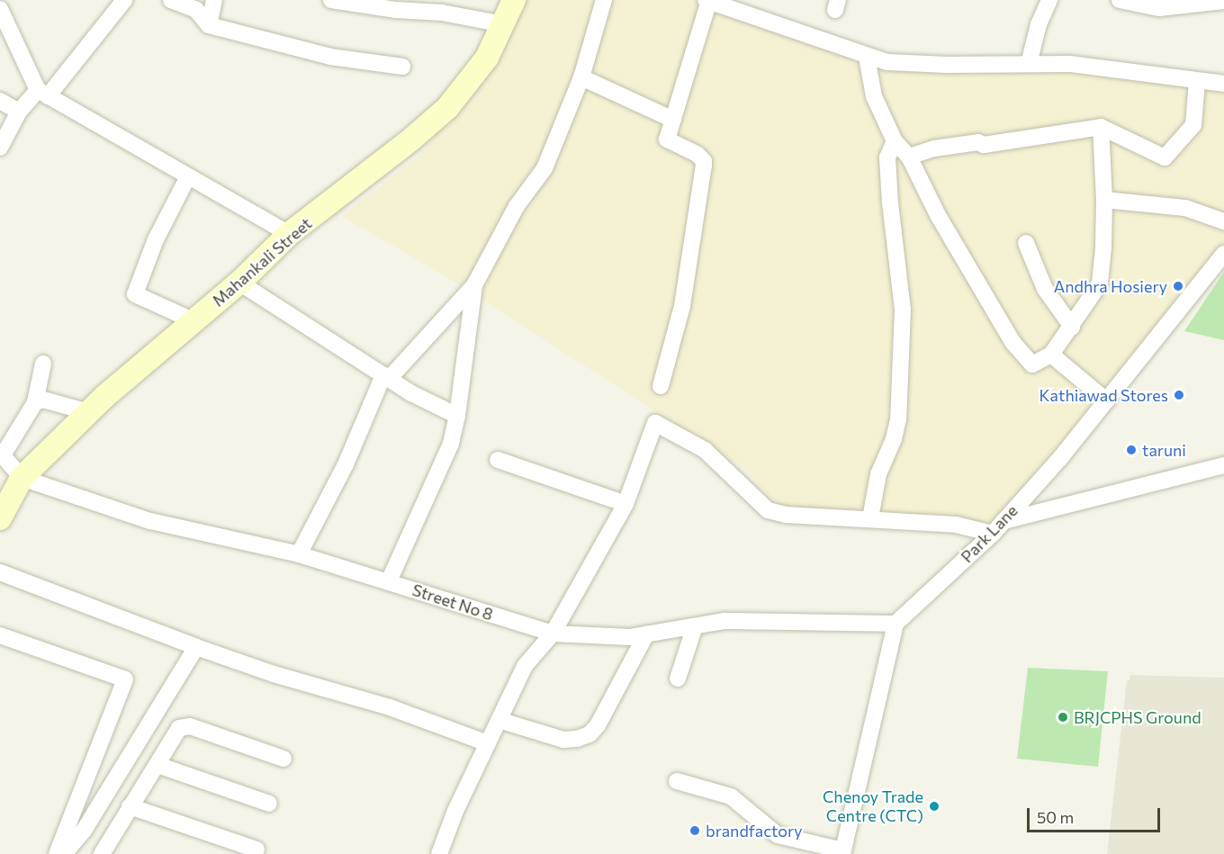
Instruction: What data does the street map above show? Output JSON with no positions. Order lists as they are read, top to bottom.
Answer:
{
  "streets": {
    "street": ["Mahankali Street", "Park Lane", "Street No 8"]
  },
  "crossings": [
    ["Mahankali Street", "Street No 8"],
    ["Park Lane", "Street No 8"]
  ],
  "places": [
    "Andhra Hosiery",
    "Kathiawad Stores",
    "taruni",
    "BRJCPHS Ground",
    "Chenoy Trade Centre (CTC)",
    "brandfactory"
  ],
  "scale_bar": "50 m"
}
